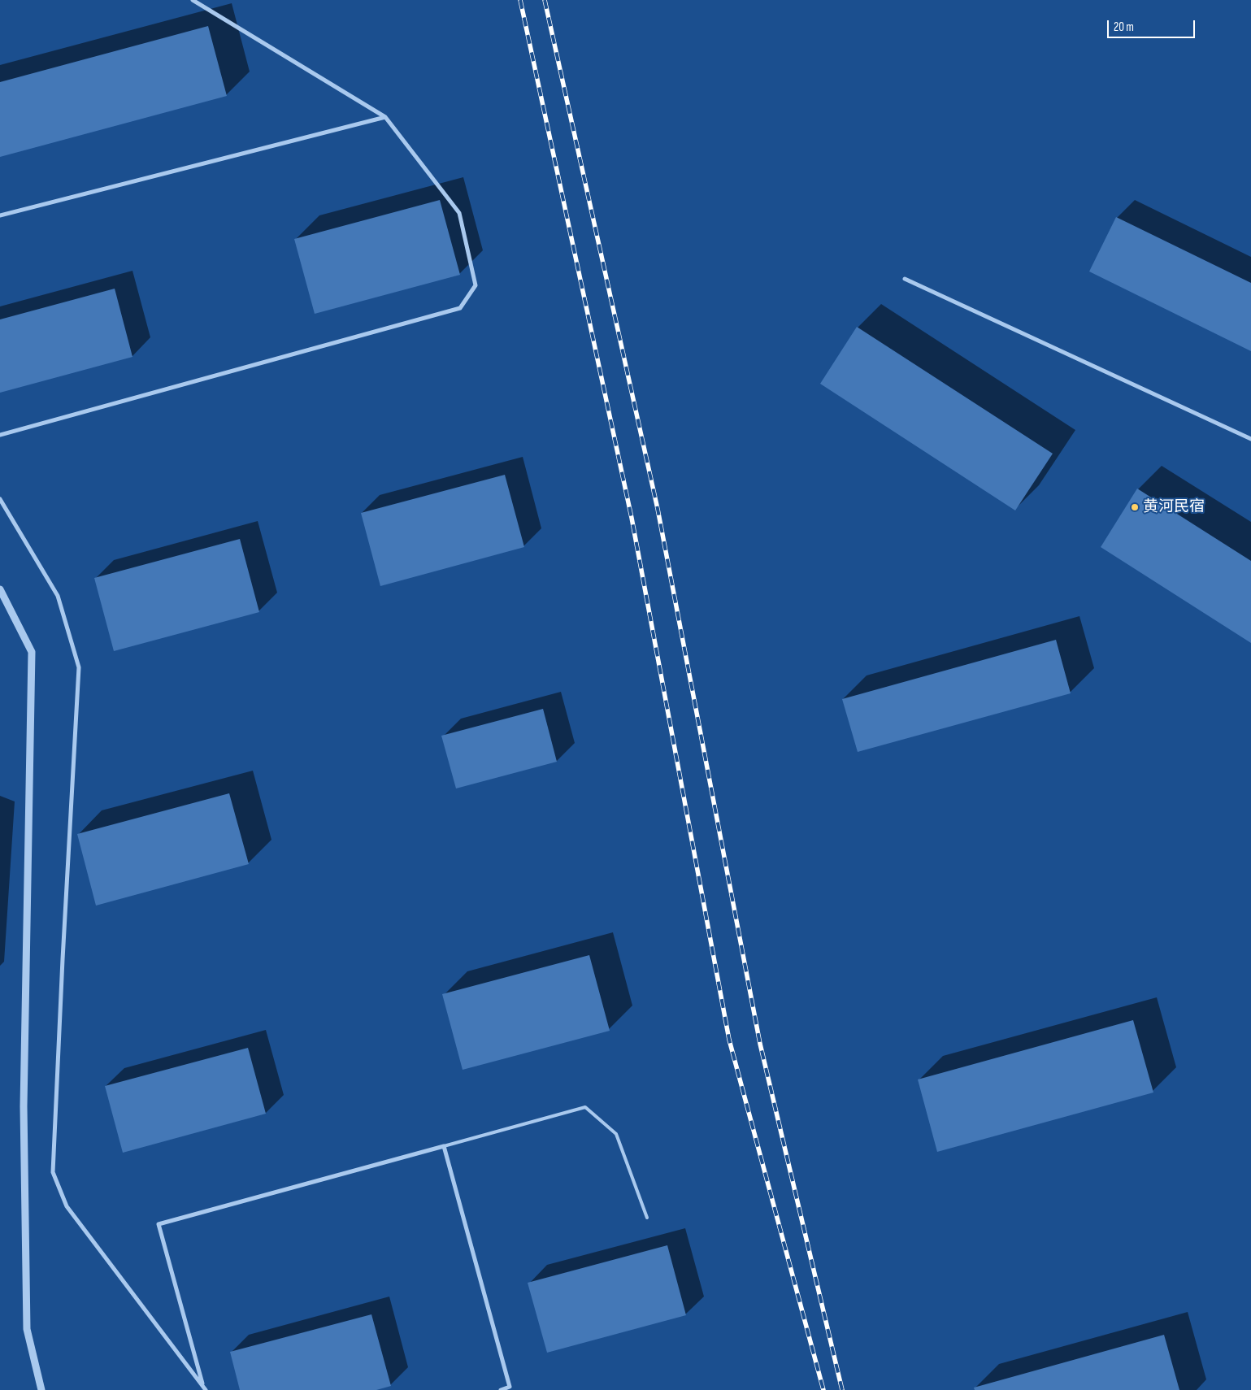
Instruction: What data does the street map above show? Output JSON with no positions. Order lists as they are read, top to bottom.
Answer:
{
  "places": ["黄河民宿"],
  "scale_bar": "20 m"
}
